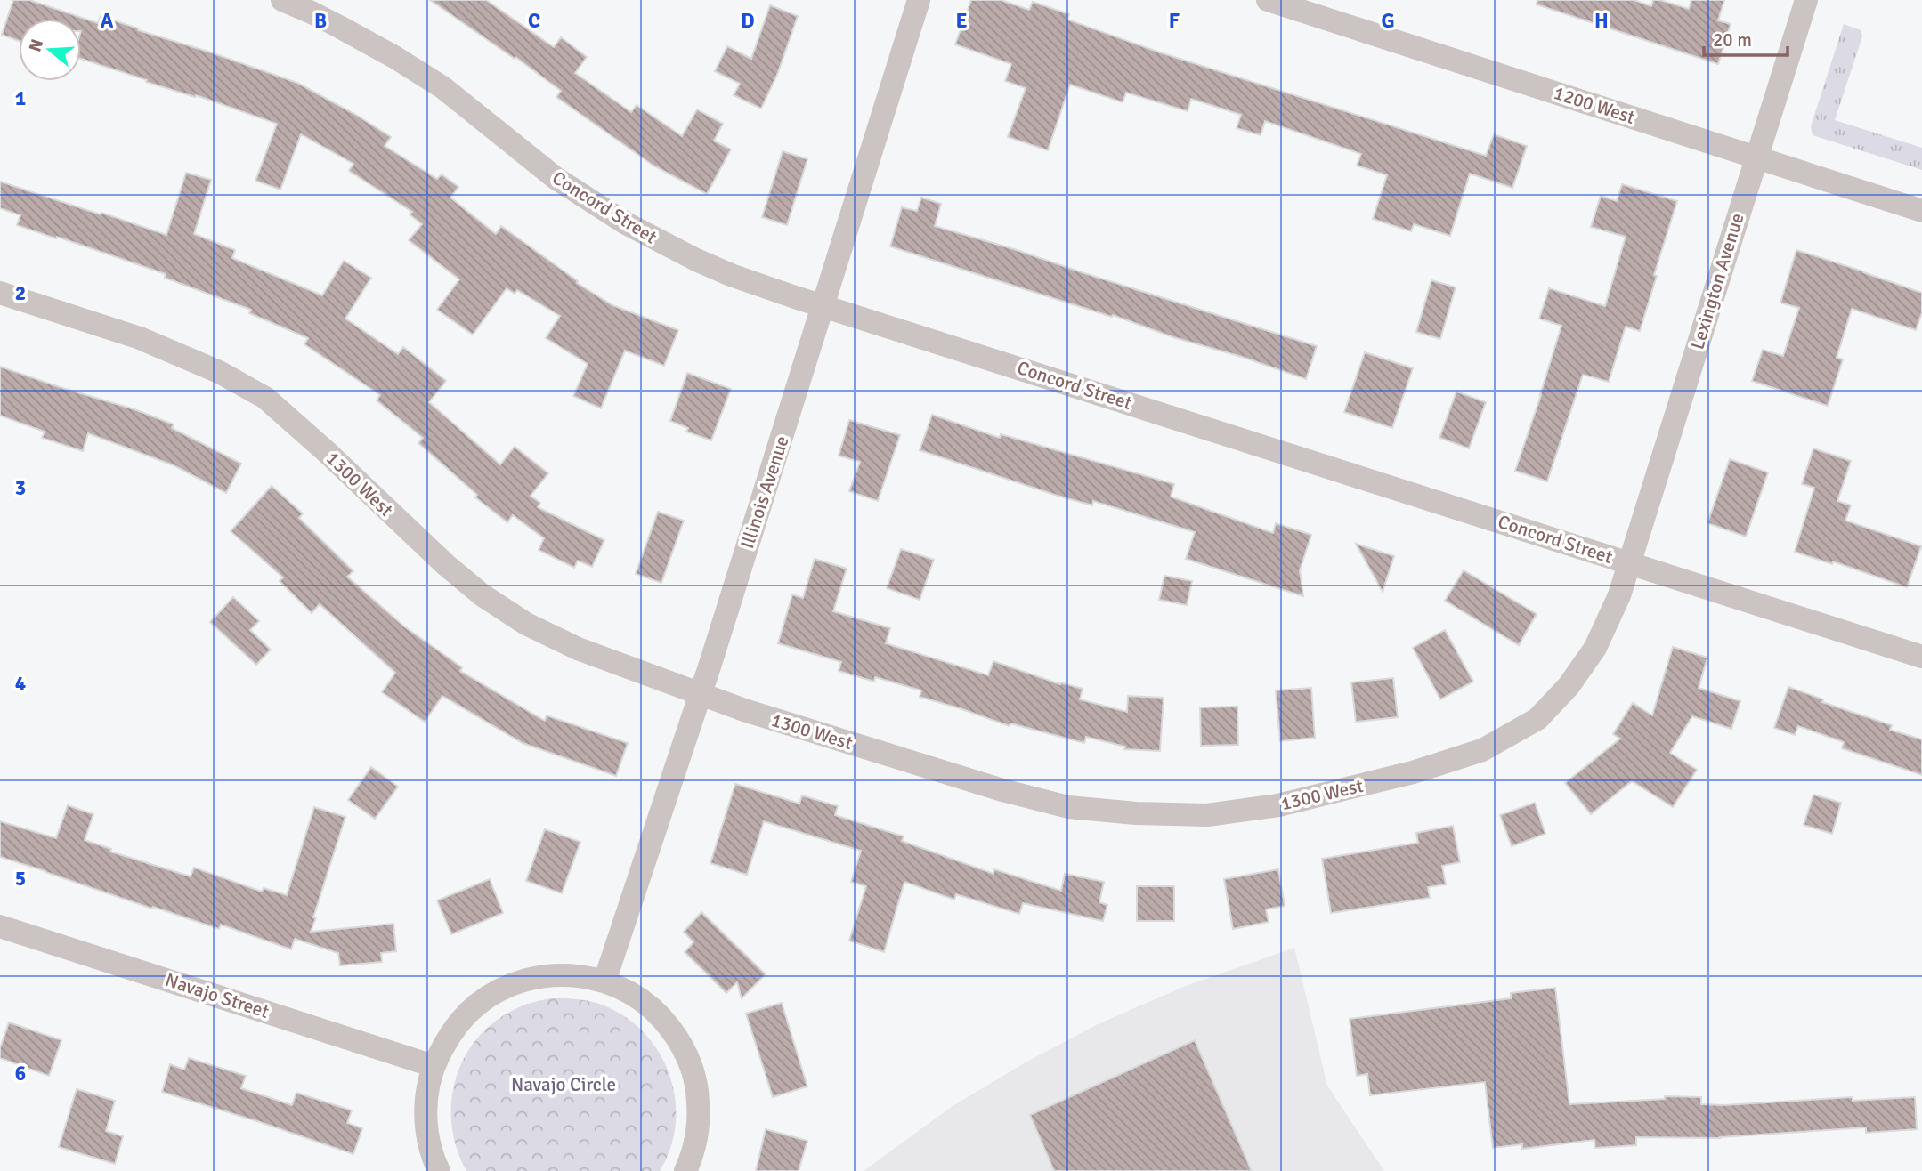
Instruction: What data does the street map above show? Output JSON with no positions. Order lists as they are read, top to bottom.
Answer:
{
  "streets": {
    "street": [
      "1200 West",
      "Concord Street",
      "Lexington Avenue",
      "1300 West",
      "Illinois Avenue",
      "Navajo Street"
    ]
  },
  "crossings": [
    ["1200 West", "Lexington Avenue"],
    ["Concord Street", "Lexington Avenue"],
    ["Concord Street", "1300 West"],
    ["Concord Street", "Illinois Avenue"],
    ["Lexington Avenue", "1300 West"],
    ["1300 West", "Illinois Avenue"]
  ],
  "parks": ["Navajo Circle"],
  "scale_bar": "20 m",
  "north": "left",
  "grid": {
    "columns": [
      "A",
      "B",
      "C",
      "D",
      "E",
      "F",
      "G",
      "H"
    ],
    "rows": [
      "1",
      "2",
      "3",
      "4",
      "5",
      "6"
    ]
  }
}
